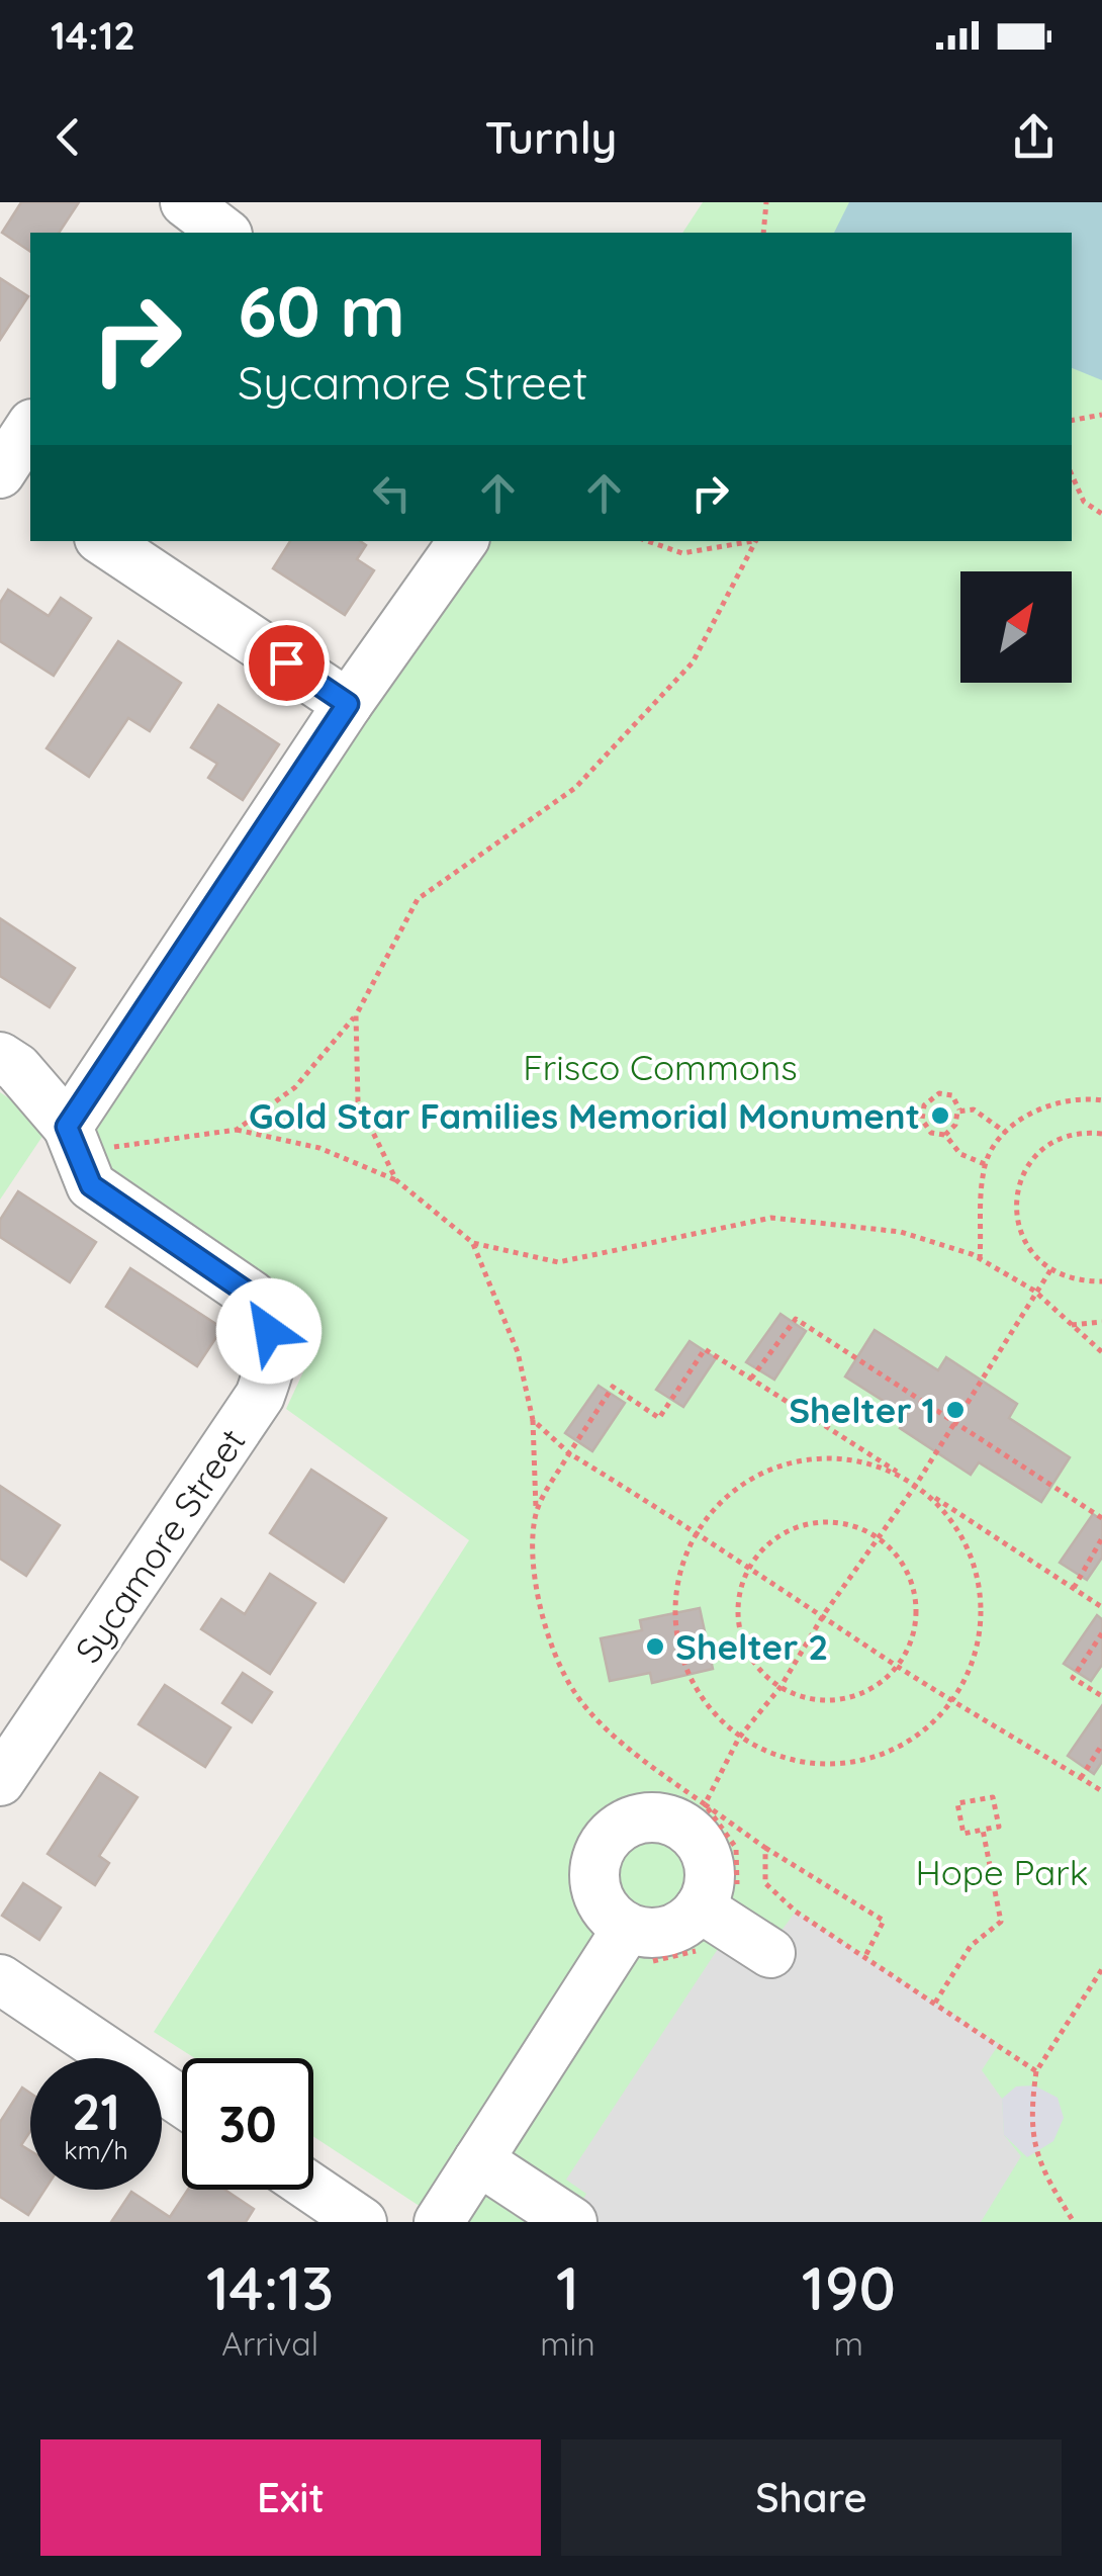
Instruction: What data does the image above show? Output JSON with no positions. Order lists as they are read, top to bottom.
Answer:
{
  "streets": {
    "street": ["Sycamore Street"]
  },
  "parks": ["Frisco Commons", "Hope Park"],
  "places": ["Gold Star Families Memorial Monument", "Shelter 1", "Shelter 2"],
  "north": "top right",
  "page": {
    "status": "14:12",
    "header": "Turnly",
    "turn": ["60 m", "Sycamore Street"],
    "speed": "21 km/h",
    "limit": "30",
    "eta": [
      "14:13",
      "Arrival",
      "1",
      "min",
      "190",
      "m"
    ],
    "buttons": ["Exit", "Share"]
  }
}
